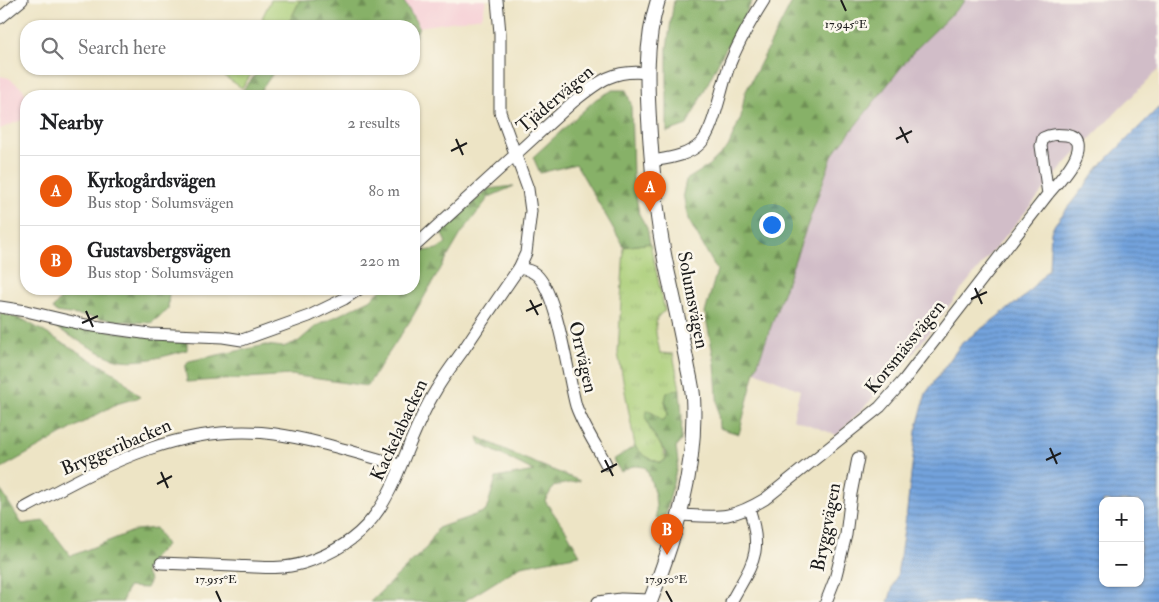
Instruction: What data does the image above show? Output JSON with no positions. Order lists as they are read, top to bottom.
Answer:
{
  "streets": {
    "main road": ["Solumsvägen"],
    "street": [
      "Tjädervägen",
      "Korsmässvägen",
      "Orrvägen",
      "Kackelabacken",
      "Bryggeribacken",
      "Bryggvägen"
    ]
  },
  "crossings": [
    ["Tjädervägen", "Solumsvägen"],
    ["Tjädervägen", "Kackelabacken"],
    ["Solumsvägen", "Korsmässvägen"],
    ["Orrvägen", "Kackelabacken"],
    ["Kackelabacken", "Bryggeribacken"]
  ],
  "page": {
    "search": "Search here",
    "heading": ["Nearby", "2 results"],
    "list": [
      {
        "mark": "A",
        "name": "Kyrkogårdsvägen",
        "note": "Bus stop · Solumsvägen",
        "value": "80 m"
      },
      {
        "mark": "B",
        "name": "Gustavsbergsvägen",
        "note": "Bus stop · Solumsvägen",
        "value": "220 m"
      }
    ],
    "pins": ["A", "B"],
    "map_buttons": ["+", "−"]
  },
  "coordinates": ["17.945°E", "17.955°E", "17.950°E"]
}
